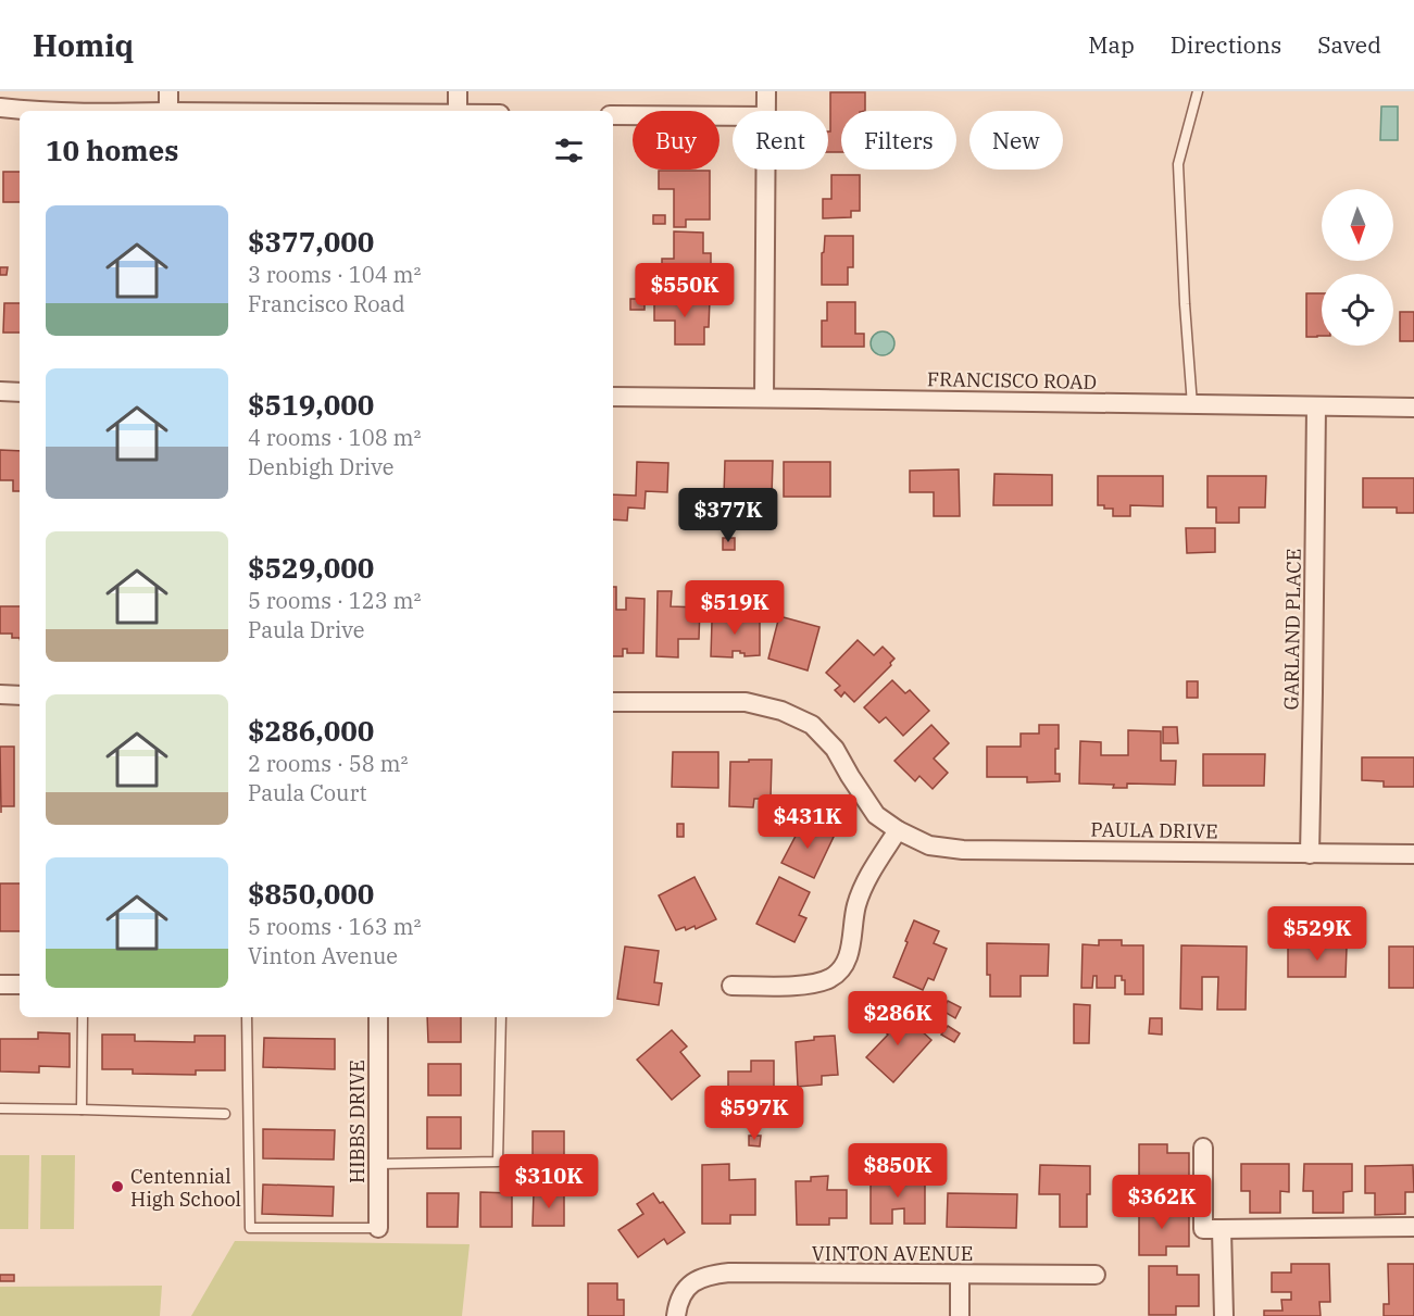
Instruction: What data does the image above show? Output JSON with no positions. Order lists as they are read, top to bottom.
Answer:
{
  "streets": {
    "street": [
      "FRANCISCO ROAD",
      "GARLAND PLACE",
      "PAULA DRIVE",
      "HIBBS DRIVE",
      "VINTON AVENUE"
    ]
  },
  "crossings": [
    ["FRANCISCO ROAD", "GARLAND PLACE"],
    ["GARLAND PLACE", "PAULA DRIVE"]
  ],
  "places": ["Centennial High School"],
  "north": "bottom",
  "page": {
    "header": "Homiq",
    "nav": ["Map", "Directions", "Saved"],
    "chip": [
      "Buy",
      "Rent",
      "Filters",
      "New"
    ],
    "heading": "10 homes",
    "list": [
      {
        "name": "$377,000",
        "note": "3 rooms · 104 m² · Francisco Road"
      },
      {
        "name": "$519,000",
        "note": "4 rooms · 108 m² · Denbigh Drive"
      },
      {
        "name": "$529,000",
        "note": "5 rooms · 123 m² · Paula Drive"
      },
      {
        "name": "$286,000",
        "note": "2 rooms · 58 m² · Paula Court"
      },
      {
        "name": "$850,000",
        "note": "5 rooms · 163 m² · Vinton Avenue"
      }
    ],
    "price": [
      "$550K",
      "$377K",
      "$519K",
      "$431K",
      "$529K",
      "$286K",
      "$597K",
      "$850K",
      "$310K",
      "$362K"
    ]
  }
}
